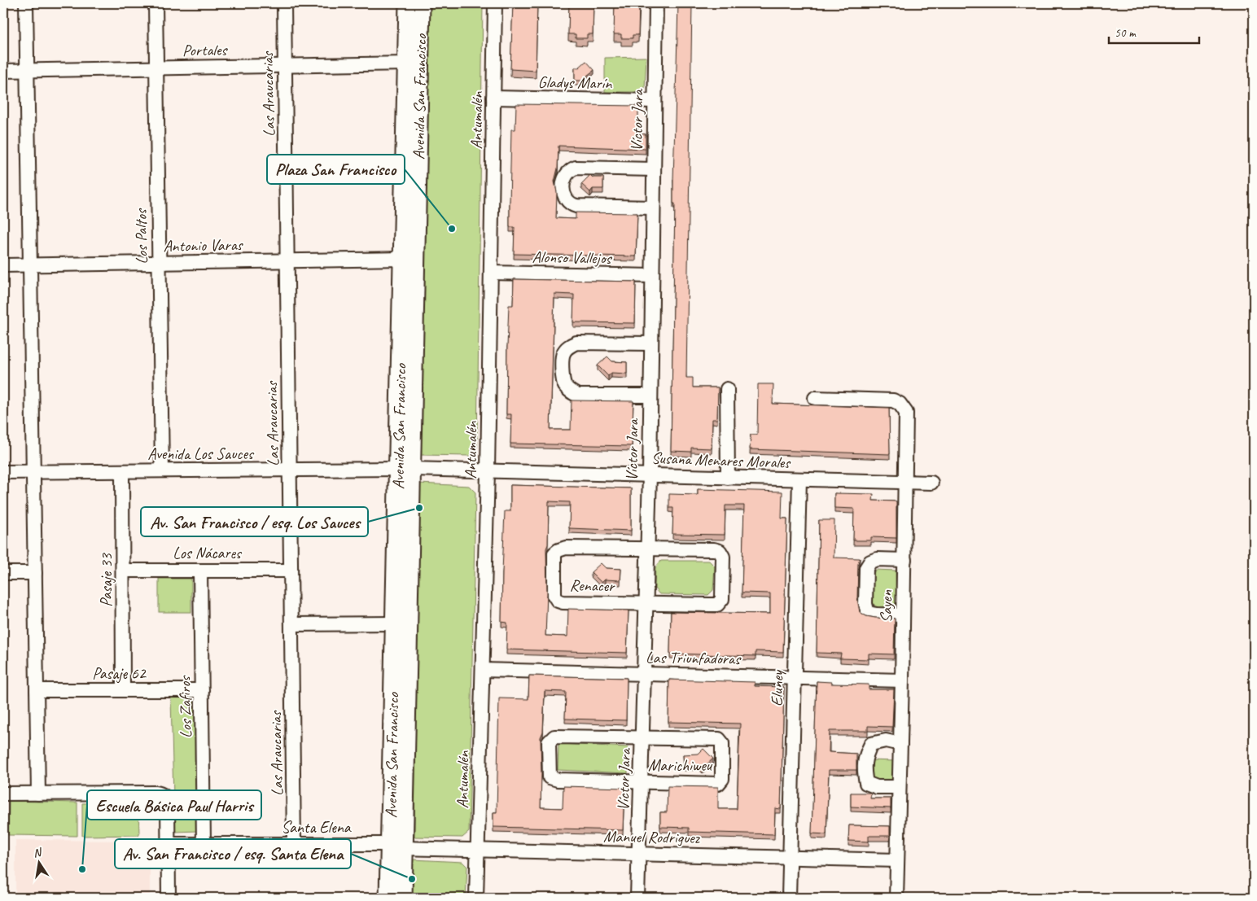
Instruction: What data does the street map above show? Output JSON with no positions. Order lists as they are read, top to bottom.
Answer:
{
  "streets": {
    "main road": ["Avenida San Francisco"],
    "street": [
      "Portales",
      "Gladys Marín",
      "Las Araucarias",
      "Antumalén",
      "Víctor Jara",
      "Los Paltos",
      "Antonio Varas",
      "Alonso Vallejos",
      "Avenida Los Sauces",
      "Susana Menares Morales",
      "Los Nácares",
      "Pasaje 33",
      "Renacer",
      "Sayen",
      "Las Triunfadoras",
      "Pasaje 62",
      "Eluney",
      "Los Zafiros",
      "Marichiweu",
      "Santa Elena",
      "Manuel Rodriguez"
    ]
  },
  "crossings": [
    ["Portales", "Las Araucarias"],
    ["Portales", "Avenida San Francisco"],
    ["Portales", "Los Paltos"],
    ["Gladys Marín", "Antumalén"],
    ["Gladys Marín", "Víctor Jara"],
    ["Las Araucarias", "Antonio Varas"],
    ["Las Araucarias", "Avenida Los Sauces"],
    ["Las Araucarias", "Los Nácares"],
    ["Las Araucarias", "Santa Elena"],
    ["Avenida San Francisco", "Antonio Varas"],
    ["Avenida San Francisco", "Avenida Los Sauces"],
    ["Avenida San Francisco", "Susana Menares Morales"],
    ["Avenida San Francisco", "Santa Elena"],
    ["Avenida San Francisco", "Manuel Rodriguez"],
    ["Antumalén", "Alonso Vallejos"],
    ["Antumalén", "Susana Menares Morales"],
    ["Antumalén", "Las Triunfadoras"],
    ["Antumalén", "Manuel Rodriguez"],
    ["Víctor Jara", "Alonso Vallejos"],
    ["Víctor Jara", "Susana Menares Morales"],
    ["Víctor Jara", "Renacer"],
    ["Víctor Jara", "Las Triunfadoras"],
    ["Víctor Jara", "Marichiweu"],
    ["Víctor Jara", "Manuel Rodriguez"],
    ["Los Paltos", "Antonio Varas"],
    ["Los Paltos", "Avenida Los Sauces"],
    ["Avenida Los Sauces", "Susana Menares Morales"],
    ["Avenida Los Sauces", "Pasaje 33"],
    ["Susana Menares Morales", "Sayen"],
    ["Susana Menares Morales", "Eluney"],
    ["Los Nácares", "Pasaje 33"],
    ["Los Nácares", "Los Zafiros"],
    ["Pasaje 33", "Pasaje 62"],
    ["Sayen", "Las Triunfadoras"],
    ["Sayen", "Manuel Rodriguez"],
    ["Las Triunfadoras", "Eluney"],
    ["Pasaje 62", "Los Zafiros"],
    ["Eluney", "Manuel Rodriguez"],
    ["Los Zafiros", "Santa Elena"],
    ["Santa Elena", "Manuel Rodriguez"]
  ],
  "places": [
    "Plaza San Francisco",
    "Av. San Francisco / esq. Los Sauces",
    "Escuela Básica Paul Harris",
    "Av. San Francisco / esq. Santa Elena"
  ],
  "scale_bar": "50 m",
  "north": "top"
}
